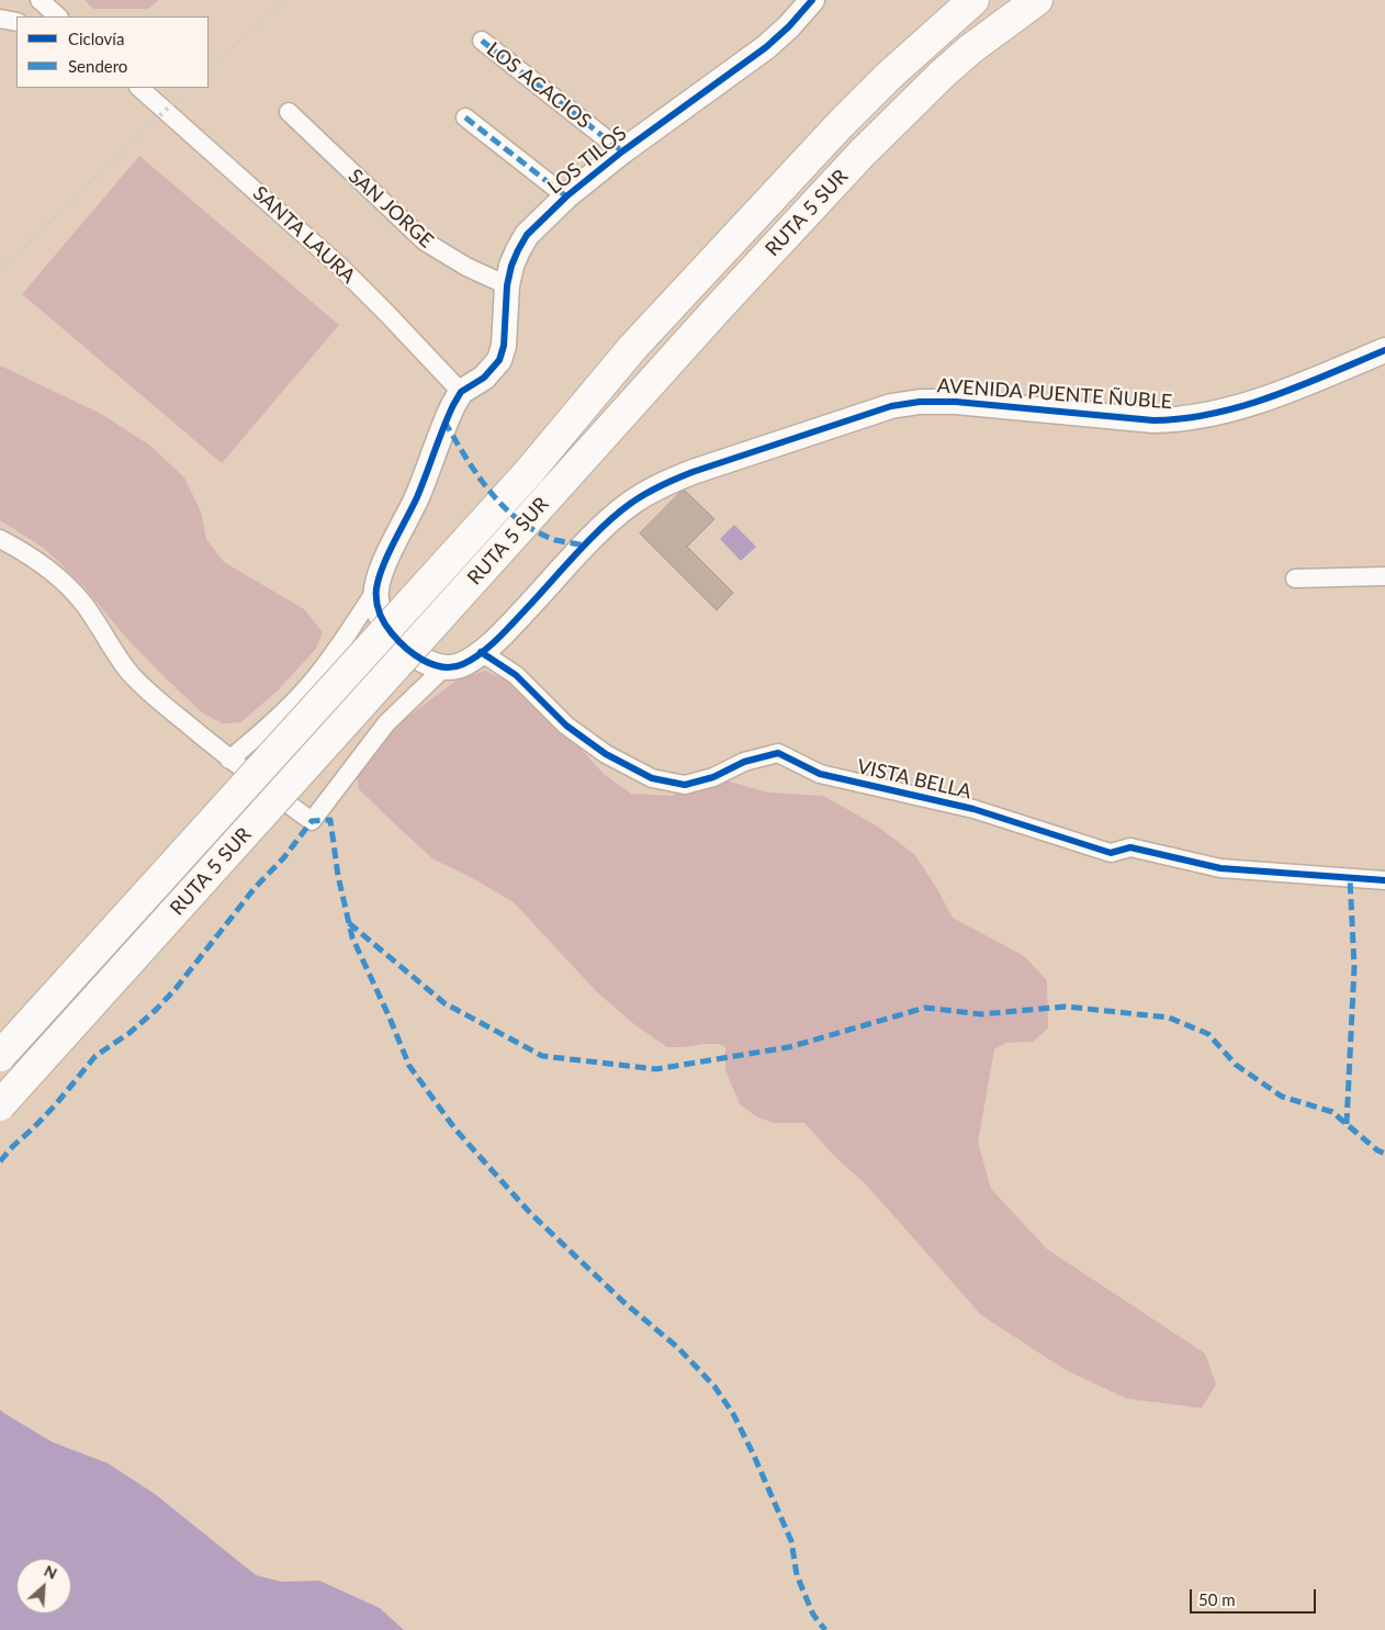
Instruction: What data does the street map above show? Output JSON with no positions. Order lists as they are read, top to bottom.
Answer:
{
  "streets": {
    "highway": ["RUTA 5 SUR"],
    "street": [
      "LOS ACACIOS",
      "LOS TILOS",
      "SAN JORGE",
      "SANTA LAURA",
      "AVENIDA PUENTE ÑUBLE",
      "VISTA BELLA"
    ]
  },
  "crossings": [
    ["LOS ACACIOS", "LOS TILOS"],
    ["LOS TILOS", "SAN JORGE"],
    ["LOS TILOS", "SANTA LAURA"],
    ["AVENIDA PUENTE ÑUBLE", "VISTA BELLA"]
  ],
  "legend": ["Ciclovía", "Sendero"],
  "scale_bar": "50 m",
  "north": "top right"
}
